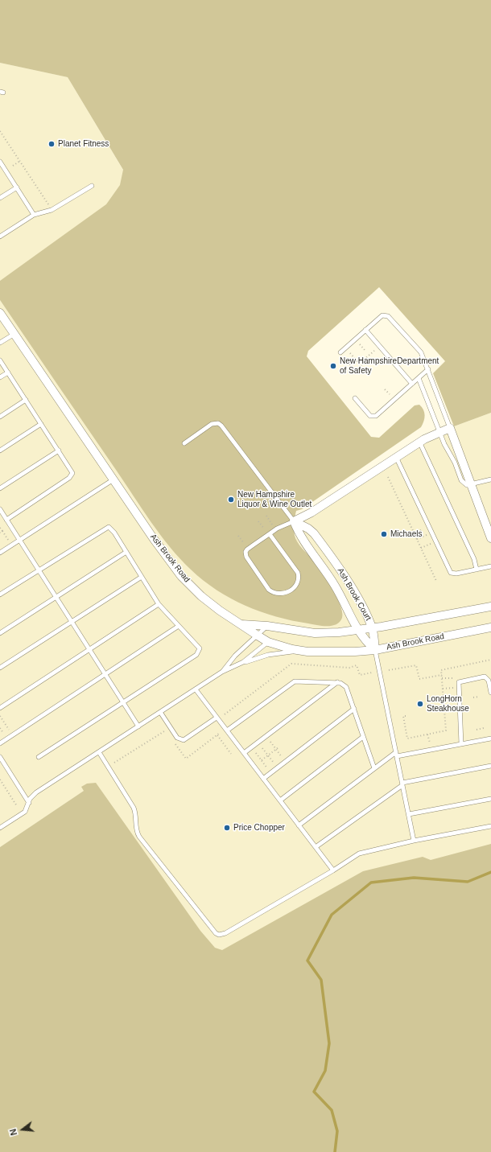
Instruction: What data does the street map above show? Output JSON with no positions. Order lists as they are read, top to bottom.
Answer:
{
  "streets": {
    "street": ["Ash Brook Road", "Ash Brook Court"]
  },
  "crossings": [
    ["Ash Brook Road", "Ash Brook Court"]
  ],
  "places": [
    "Planet Fitness",
    "New HampshireDepartment of Safety",
    "New Hampshire Liquor & Wine Outlet",
    "Michaels",
    "LongHorn Steakhouse",
    "Price Chopper"
  ],
  "north": "left"
}
